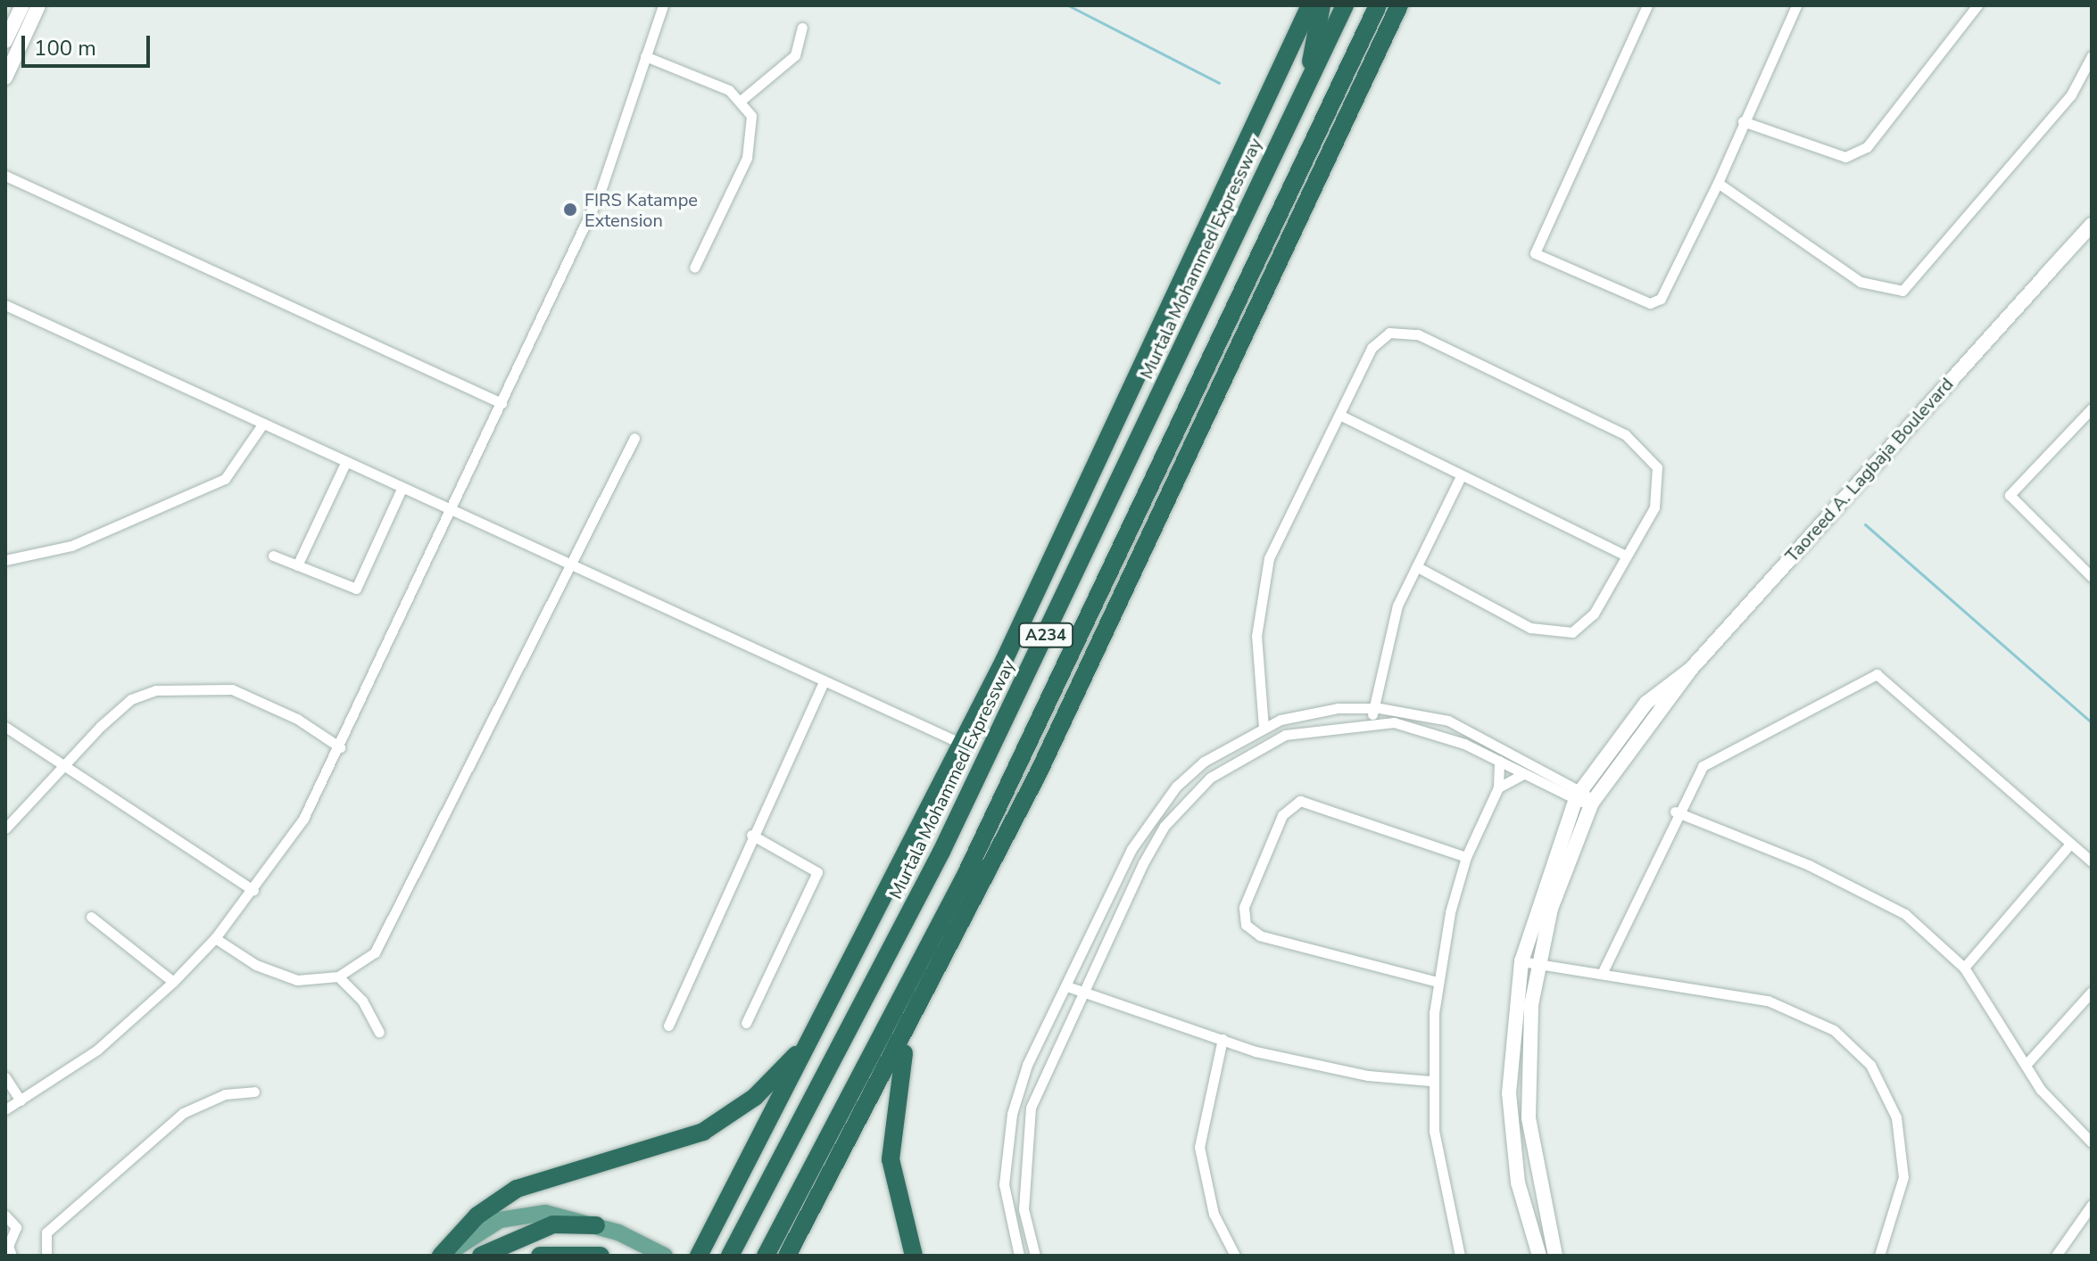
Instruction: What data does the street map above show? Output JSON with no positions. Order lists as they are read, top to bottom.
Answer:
{
  "streets": {
    "highway": ["Murtala Mohammed Expressway", "A234"],
    "street": ["Taoreed A. Lagbaja Boulevard"]
  },
  "places": ["FIRS Katampe Extension"],
  "scale_bar": "100 m"
}
